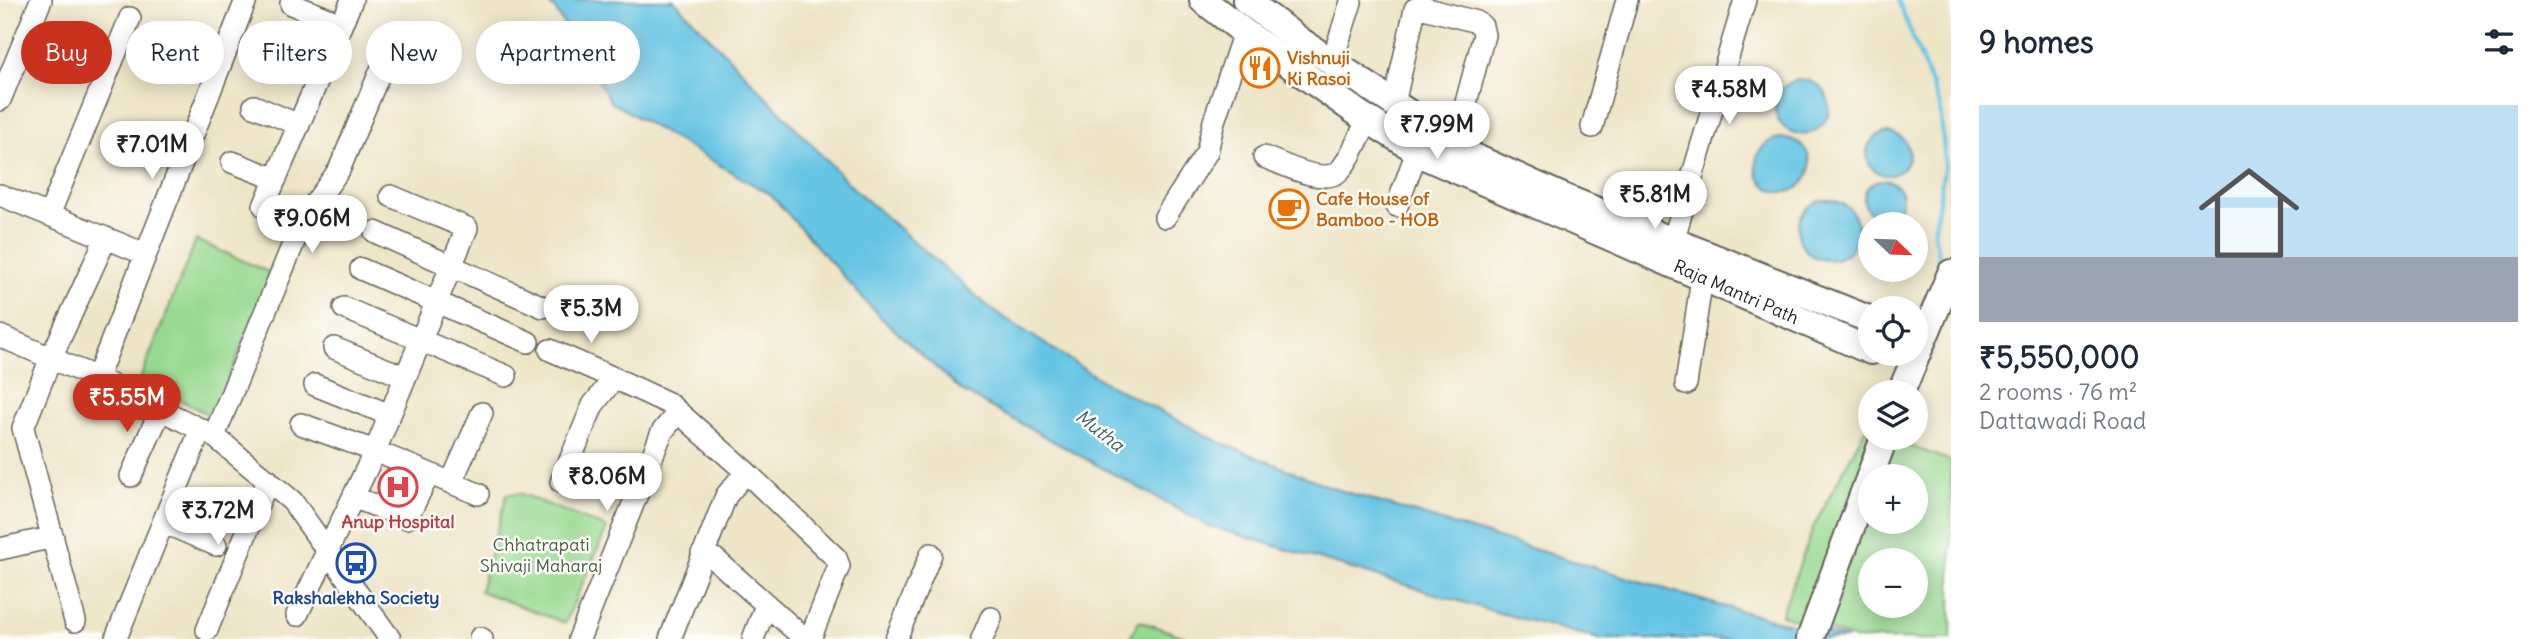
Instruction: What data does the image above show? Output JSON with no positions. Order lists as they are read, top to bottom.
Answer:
{
  "streets": {
    "main road": ["Raja Mantri Path"]
  },
  "water": ["Mutha"],
  "parks": ["Chhatrapati Shivaji Maharaj"],
  "places": {
    "restaurant": ["Vishnuji Ki Rasoi"],
    "cafe": ["Cafe House of Bamboo - HOB"],
    "hospital": ["Anup Hospital"],
    "bus stop": ["Rakshalekha Society"]
  },
  "north": "bottom right",
  "page": {
    "heading": "9 homes",
    "chip": [
      "Buy",
      "Rent",
      "Filters",
      "New",
      "Apartment"
    ],
    "price": [
      "₹4.58M",
      "₹7.99M",
      "₹7.01M",
      "₹5.81M",
      "₹9.06M",
      "₹5.3M",
      "₹5.55M",
      "₹8.06M",
      "₹3.72M"
    ],
    "list": [
      {
        "name": "₹5,550,000",
        "note": "2 rooms · 76 m² · Dattawadi Road"
      }
    ],
    "map_buttons": ["+", "−"]
  }
}
